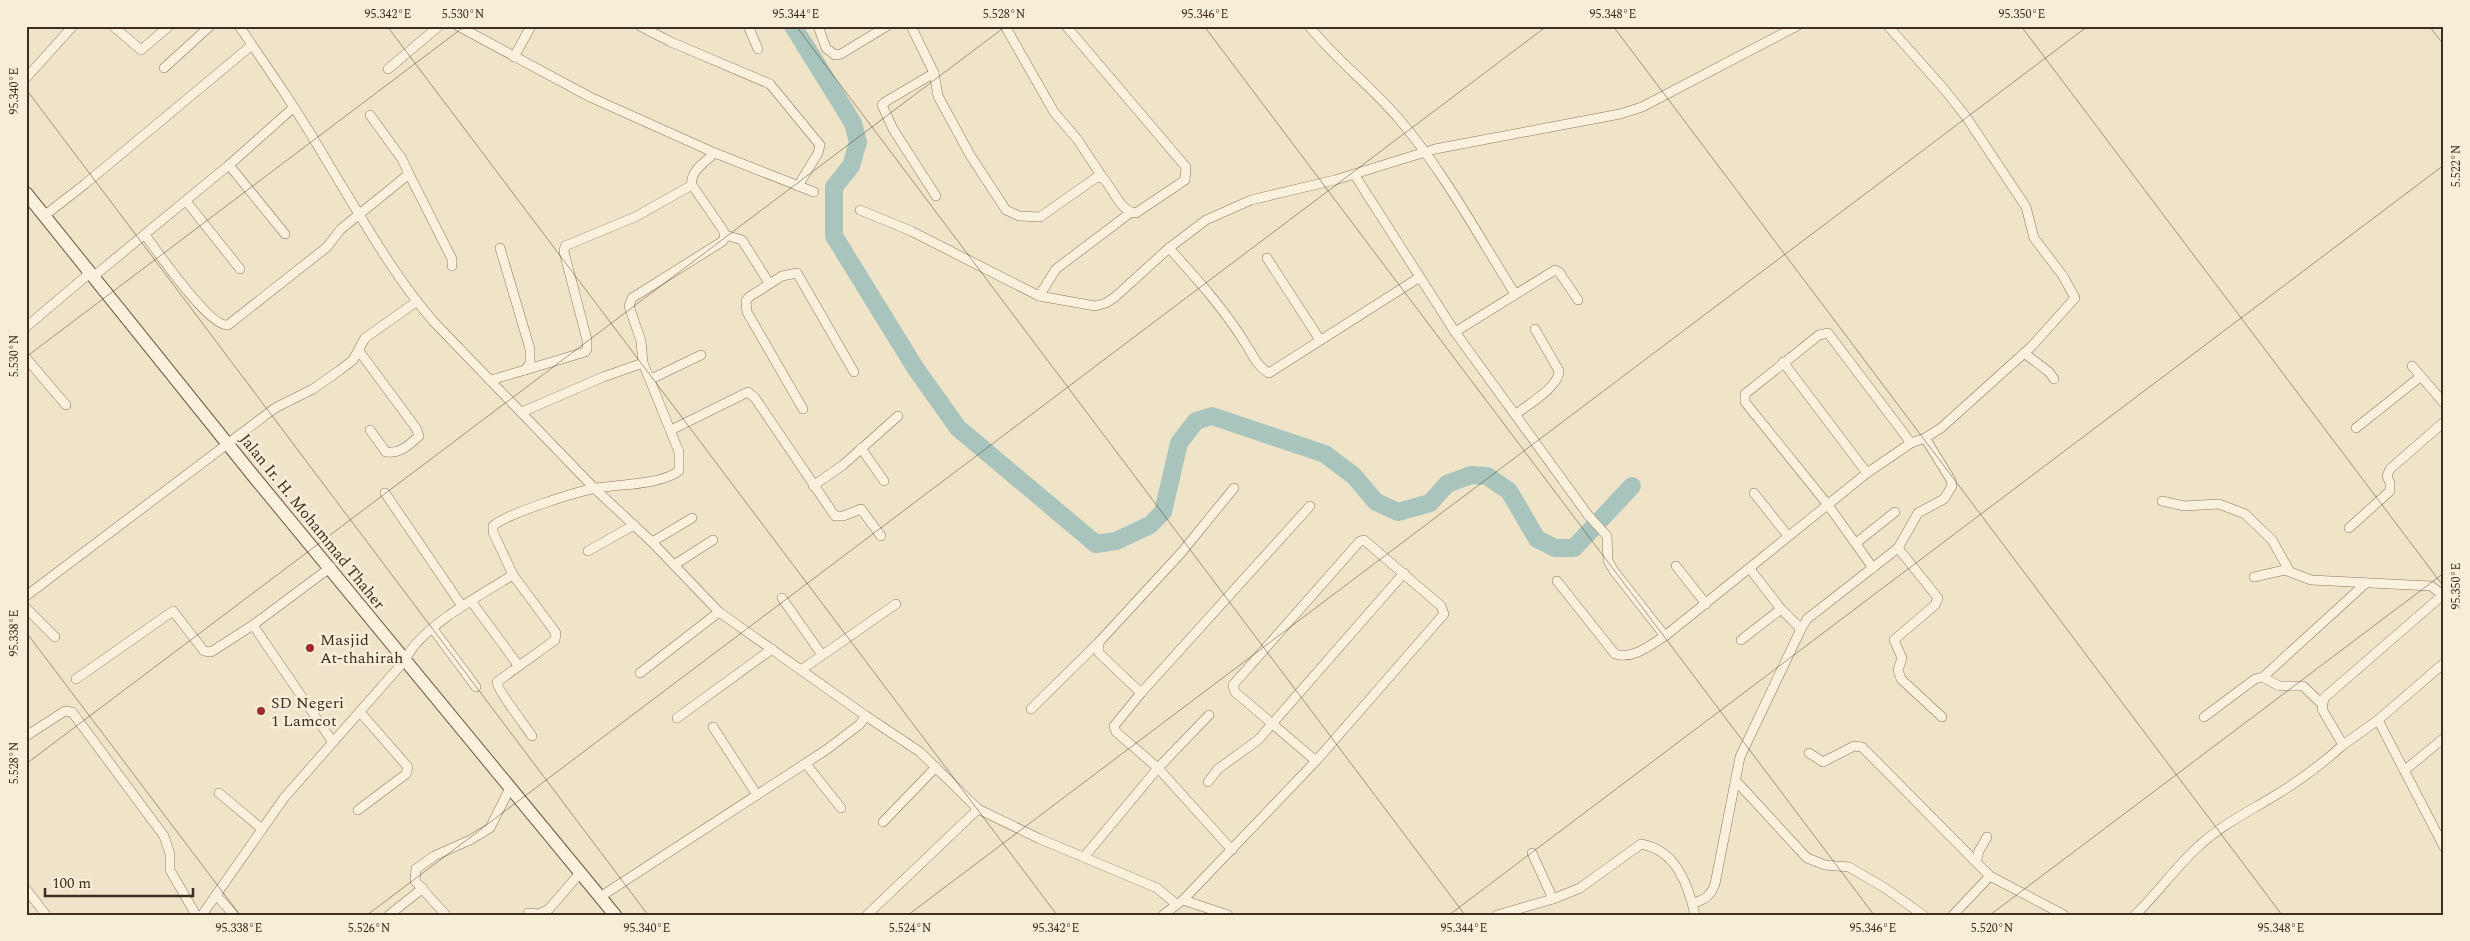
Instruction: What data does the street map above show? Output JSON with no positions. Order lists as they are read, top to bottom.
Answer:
{
  "streets": {
    "main road": ["Jalan Ir. H. Mohammad Thaher"]
  },
  "places": ["Masjid At-thahirah", "SD Negeri 1 Lamcot"],
  "scale_bar": "100 m",
  "coordinates": [
    "95.342°E",
    "5.530°N",
    "95.344°E",
    "5.528°N",
    "95.346°E",
    "95.348°E",
    "95.350°E",
    "95.340°E",
    "5.522°N",
    "95.338°E",
    "5.526°N",
    "5.524°N",
    "5.520°N"
  ]
}
